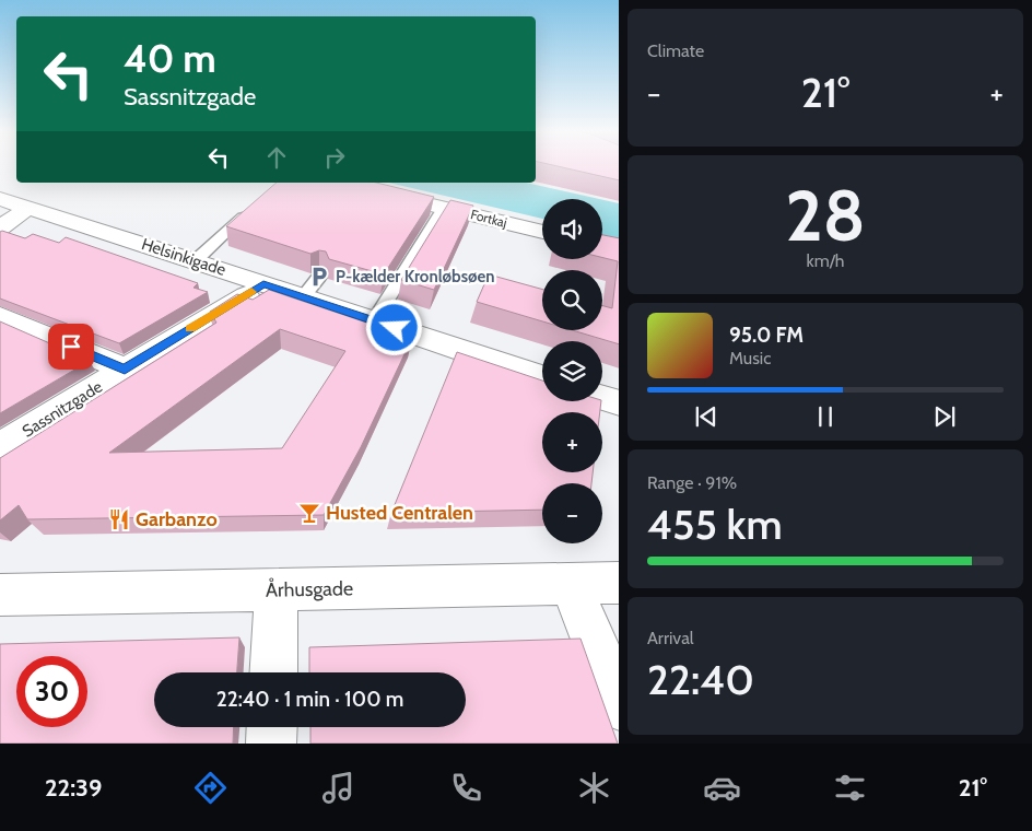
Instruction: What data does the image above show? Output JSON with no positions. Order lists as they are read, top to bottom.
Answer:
{
  "streets": {
    "street": [
      "Fortkaj",
      "Helsinkigade",
      "Sassnitzgade",
      "Århusgade"
    ]
  },
  "crossings": [
    ["Helsinkigade", "Sassnitzgade"]
  ],
  "places": {
    "parking": ["P-kælder Kronløbsøen"],
    "bar": ["Husted Centralen"],
    "restaurant": ["Garbanzo"]
  },
  "page": {
    "tile": [
      "Climate",
      ["28", "km/h"],
      ["Range · 91%", "455 km"],
      ["Arrival", "22:40"]
    ],
    "turn": ["40 m", "Sassnitzgade"],
    "heat": ["−", "21°", "+"],
    "map_buttons": ["+", "−"],
    "song": ["95.0 FM", "Music"],
    "limit": "30",
    "trip": "22:40 · 1 min · 100 m",
    "tabs": ["22:39", "21°"]
  }
}
